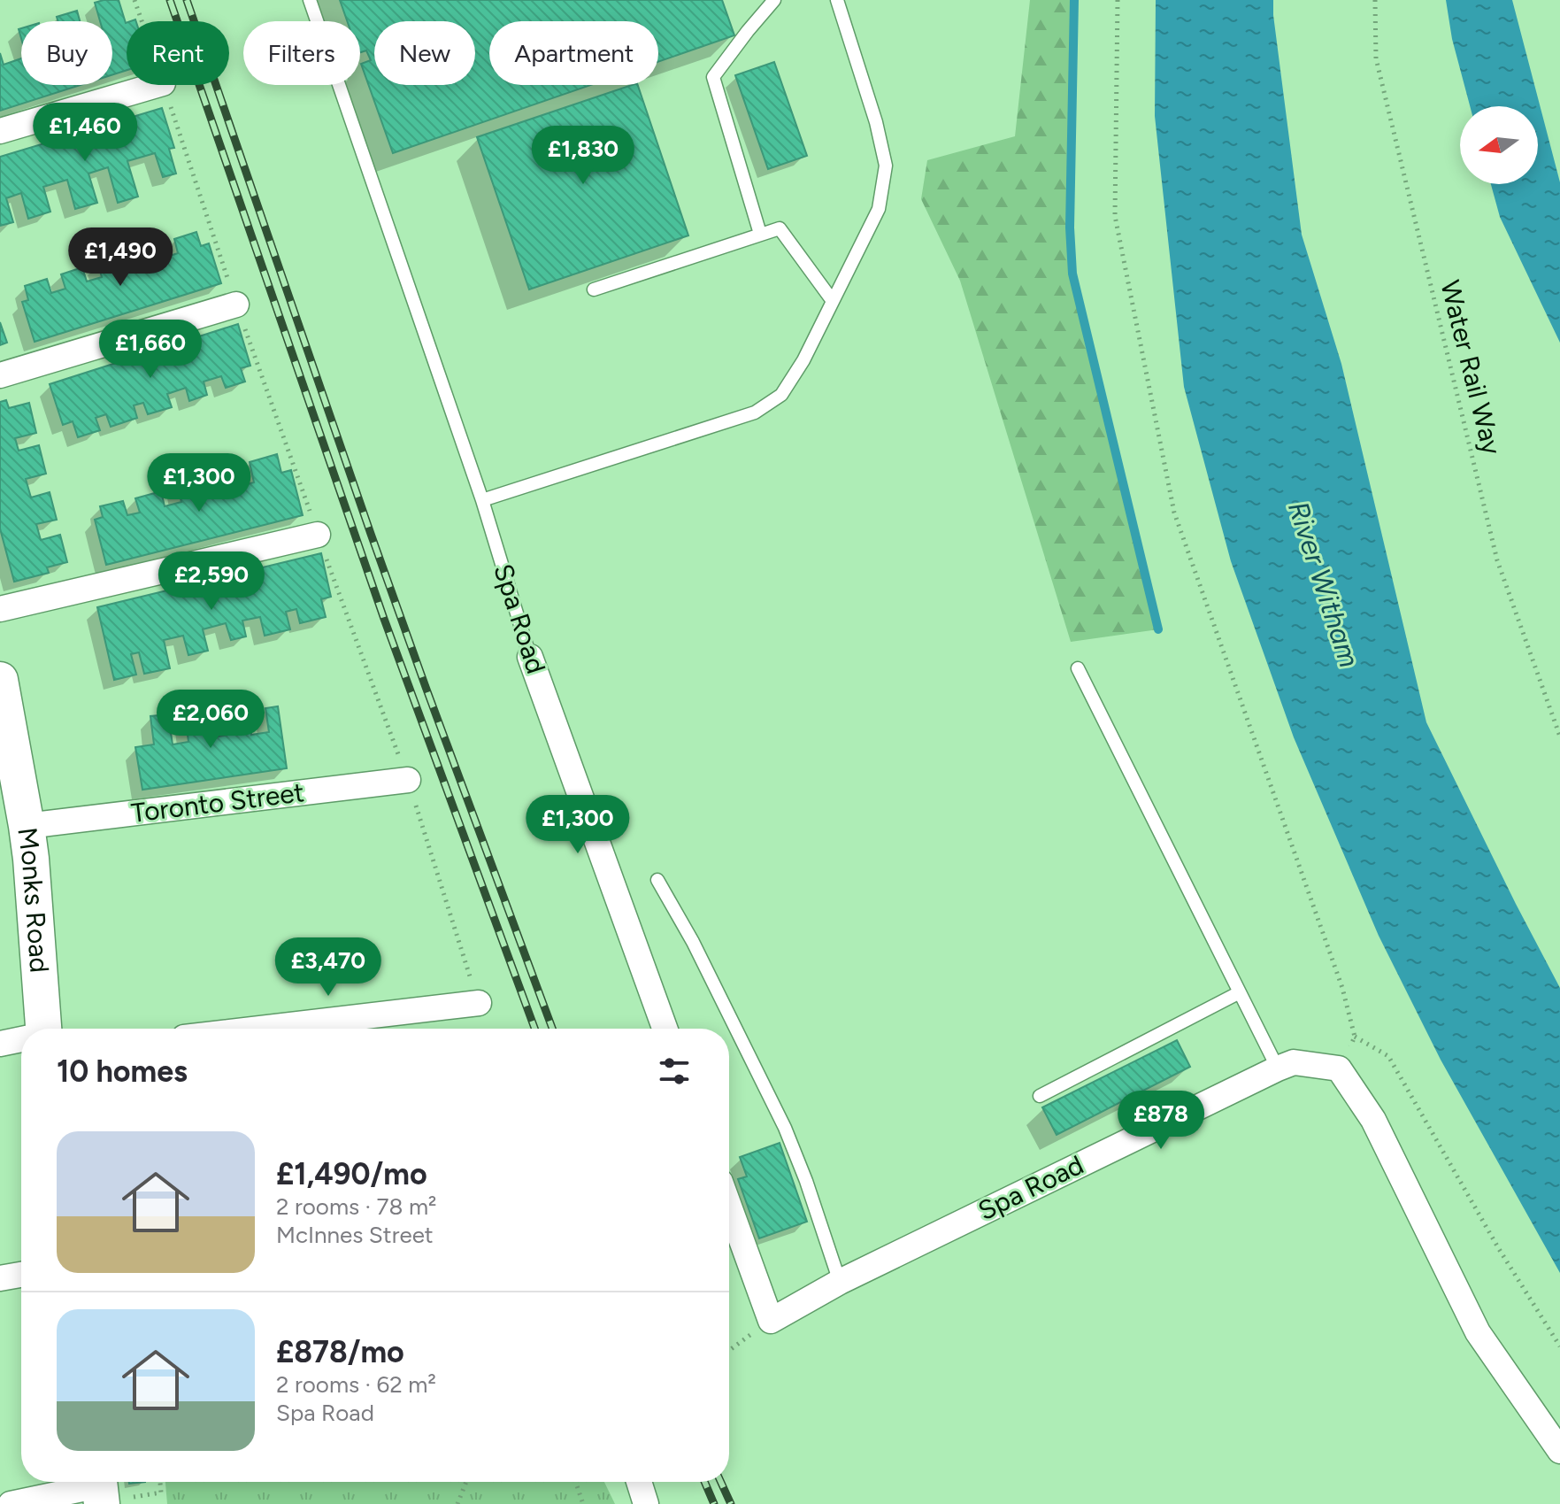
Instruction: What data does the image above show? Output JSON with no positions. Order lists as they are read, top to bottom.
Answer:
{
  "streets": {
    "main road": ["Monks Road"],
    "street": ["Spa Road", "Toronto Street"],
    "path": ["Water Rail Way"]
  },
  "crossings": [
    ["Toronto Street", "Monks Road"]
  ],
  "water": ["River Witham"],
  "north": "left",
  "page": {
    "chip": [
      "Buy",
      "Rent",
      "Filters",
      "New",
      "Apartment"
    ],
    "price": [
      "£1,460",
      "£1,830",
      "£1,490",
      "£1,660",
      "£1,300",
      "£2,590",
      "£2,060",
      "£1,300",
      "£3,470",
      "£878"
    ],
    "heading": "10 homes",
    "list": [
      {
        "name": "£1,490/mo",
        "note": "2 rooms · 78 m² · McInnes Street"
      },
      {
        "name": "£878/mo",
        "note": "2 rooms · 62 m² · Spa Road"
      }
    ]
  }
}
